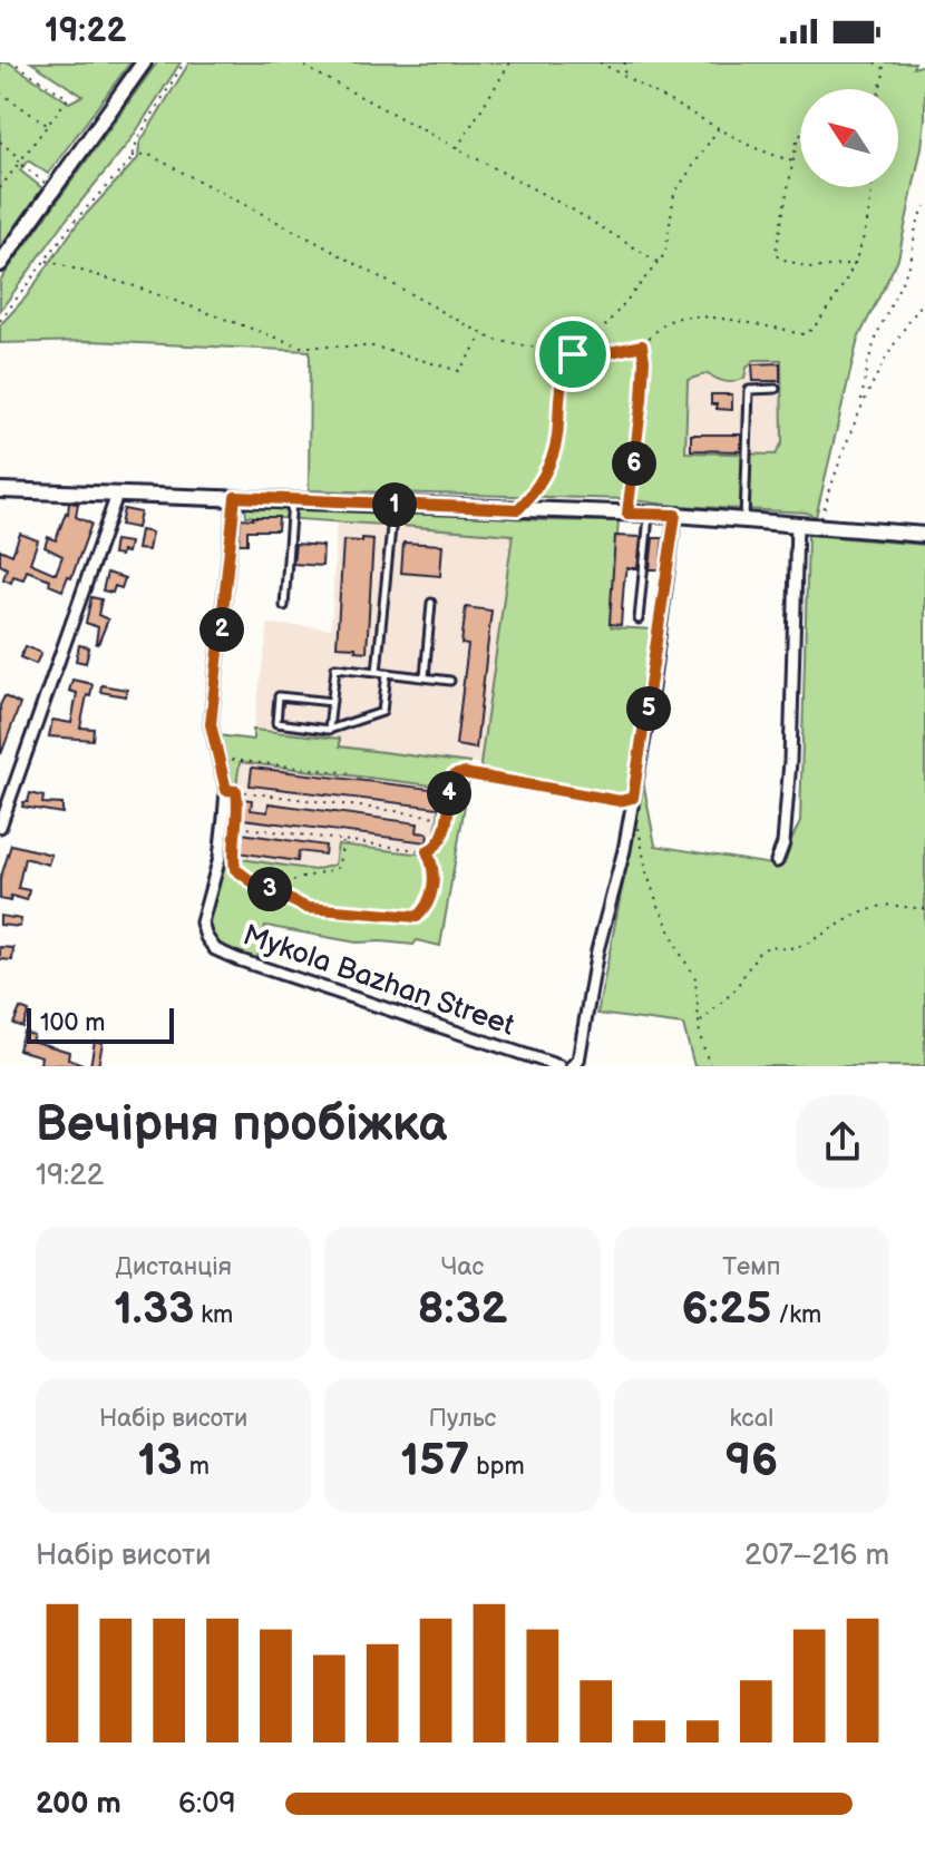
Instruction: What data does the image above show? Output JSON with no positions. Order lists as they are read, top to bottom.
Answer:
{
  "streets": {
    "street": ["Mykola Bazhan Street"]
  },
  "scale_bar": "100 m",
  "north": "top left",
  "page": {
    "status": "19:22",
    "pins": [
      "6",
      "1",
      "2",
      "5",
      "4",
      "3"
    ],
    "scale": "100 m",
    "heading": ["Вечірня пробіжка", "19:22"],
    "stats": [
      ["Дистанція", "1.33 km"],
      ["Час", "8:32"],
      ["Темп", "6:25 /km"],
      ["Набір висоти", "13 m"],
      ["Пульс", "157 bpm"],
      ["kcal", "96"]
    ],
    "chart": ["Набір висоти", "207–216 m"],
    "list": [
      {
        "name": "200 m",
        "note": "6:09"
      }
    ]
  }
}
